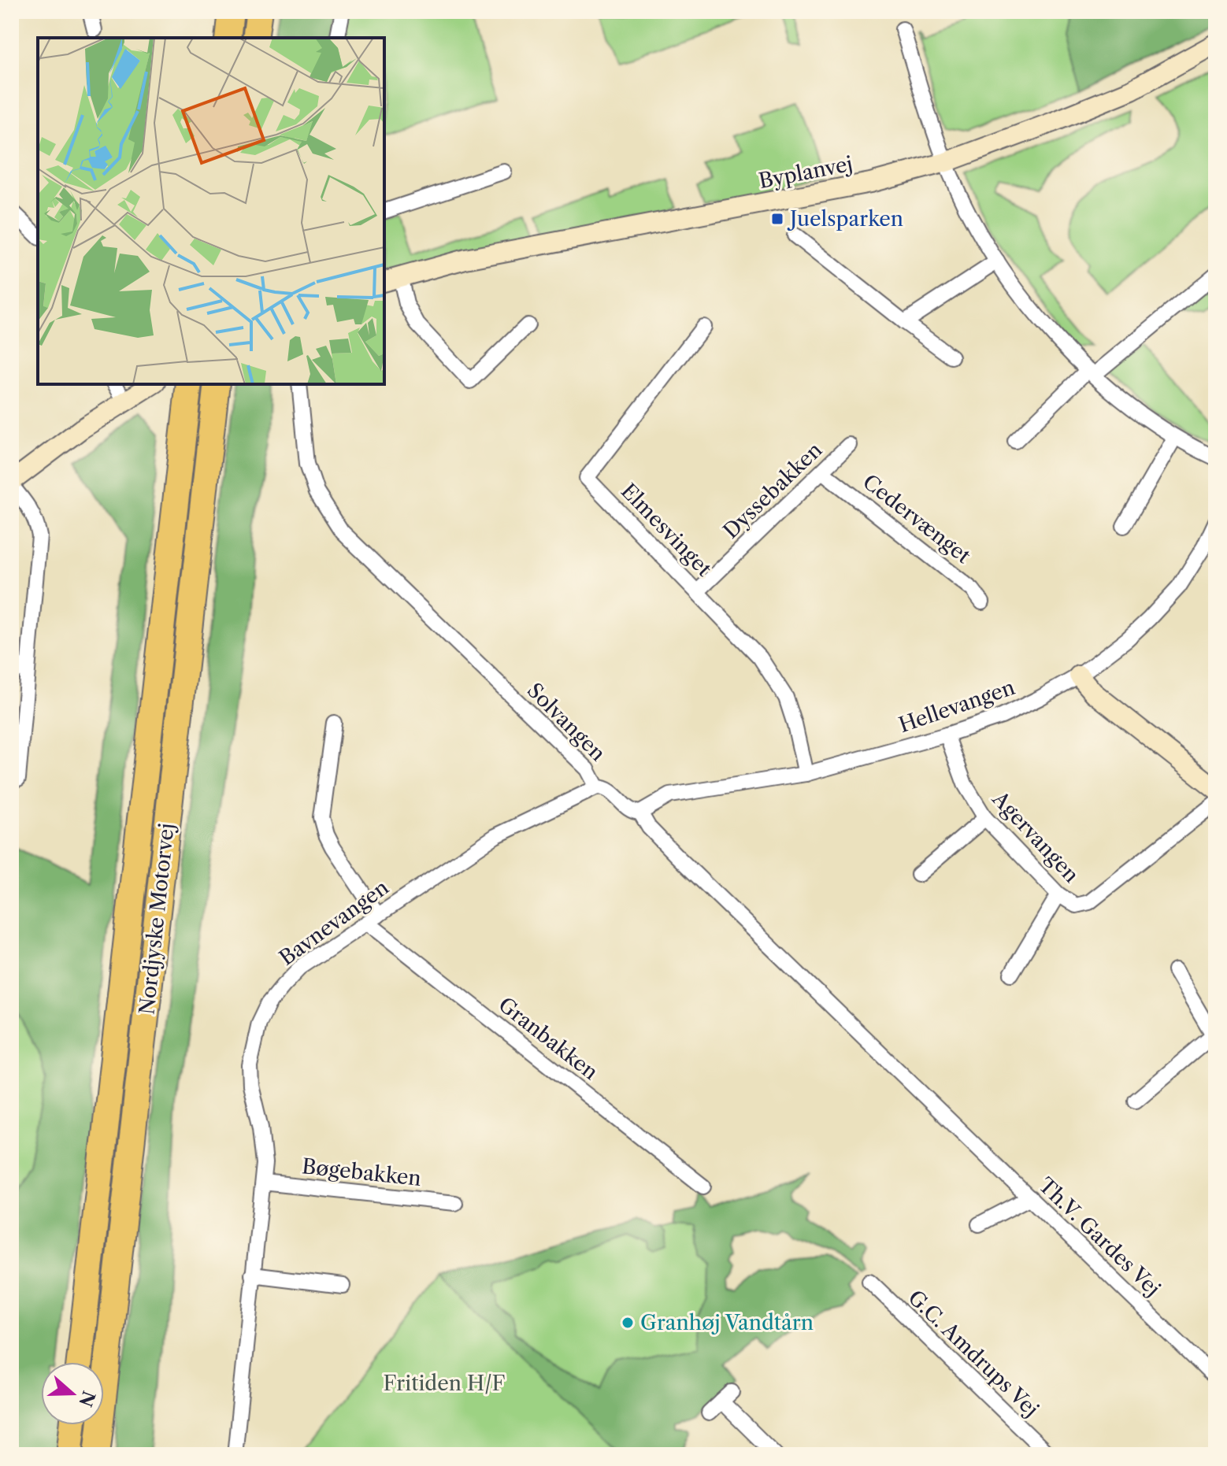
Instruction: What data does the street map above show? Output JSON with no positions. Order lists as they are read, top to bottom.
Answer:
{
  "streets": {
    "highway": ["Nordjyske Motorvej"],
    "street": [
      "Byplanvej",
      "Dyssebakken",
      "Cedervænget",
      "Elmesvinget",
      "Hellevangen",
      "Solvangen",
      "Agervangen",
      "Bavnevangen",
      "Granbakken",
      "Bøgebakken",
      "Th.V. Gardes Vej",
      "G.C. Amdrups Vej"
    ]
  },
  "crossings": [
    ["Dyssebakken", "Cedervænget"],
    ["Dyssebakken", "Elmesvinget"],
    ["Elmesvinget", "Hellevangen"],
    ["Hellevangen", "Solvangen"],
    ["Hellevangen", "Agervangen"],
    ["Solvangen", "Bavnevangen"],
    ["Solvangen", "Th.V. Gardes Vej"],
    ["Bavnevangen", "Granbakken"],
    ["Bavnevangen", "Bøgebakken"]
  ],
  "parks": ["Fritiden H/F"],
  "places": {
    "transit": ["Juelsparken"],
    "other": ["Granhøj Vandtårn"]
  },
  "north": "right"
}
